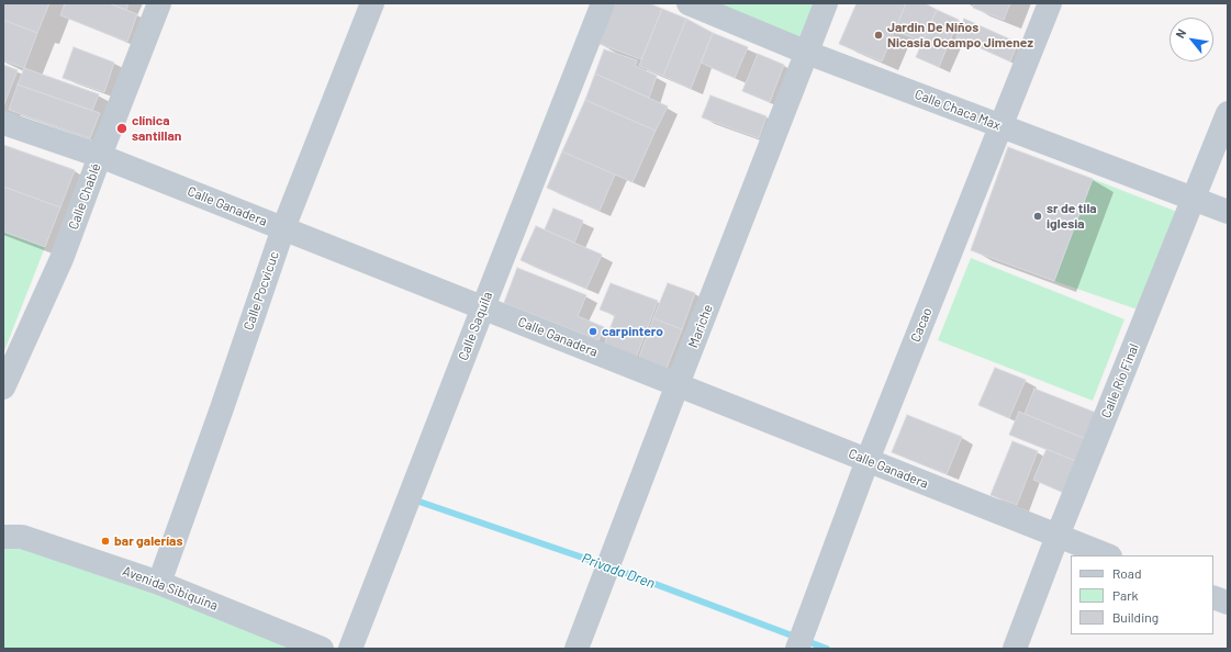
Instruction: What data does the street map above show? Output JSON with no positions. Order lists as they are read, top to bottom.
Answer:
{
  "streets": {
    "street": [
      "Calle Chaca Max",
      "Calle Chablé",
      "Calle Ganadera",
      "Calle Pocvicuc",
      "Cacao",
      "Calle Saquila",
      "Mariche",
      "Calle Río Final",
      "Avenida Sibiquina"
    ]
  },
  "crossings": [
    ["Calle Chaca Max", "Cacao"],
    ["Calle Chaca Max", "Mariche"],
    ["Calle Chaca Max", "Calle Río Final"],
    ["Calle Chablé", "Calle Ganadera"],
    ["Calle Ganadera", "Calle Pocvicuc"],
    ["Calle Ganadera", "Cacao"],
    ["Calle Ganadera", "Calle Saquila"],
    ["Calle Ganadera", "Mariche"],
    ["Calle Ganadera", "Calle Río Final"],
    ["Calle Pocvicuc", "Avenida Sibiquina"]
  ],
  "water": ["Privada Dren"],
  "places": [
    "Jardin De Niños Nicasia Ocampo Jimenez",
    "clínica santillan",
    "sr de tila iglesia",
    "carpintero",
    "bar galerías"
  ],
  "legend": ["Road", "Park", "Building"],
  "north": "top left"
}
